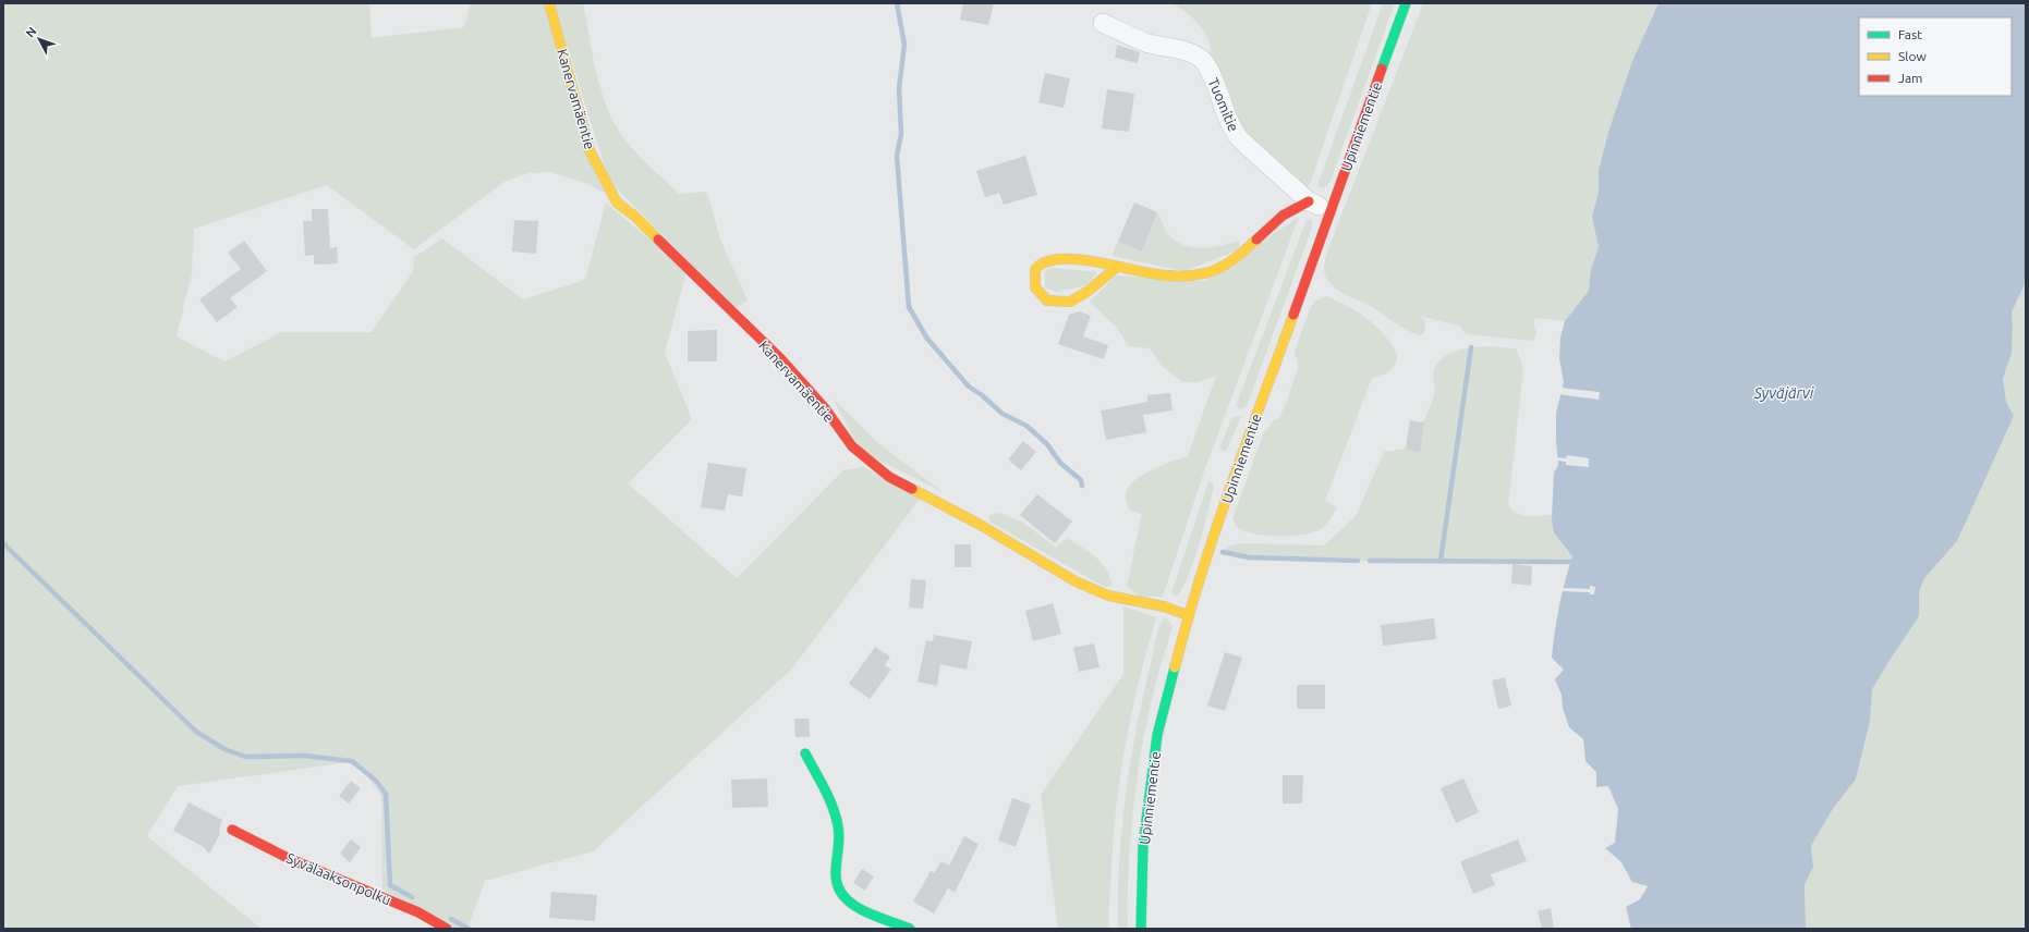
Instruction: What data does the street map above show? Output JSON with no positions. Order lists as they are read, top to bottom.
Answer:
{
  "streets": {
    "street": [
      "Kanervamäentie",
      "Tuomitie",
      "Upinniementie",
      "Syvälaaksonpolku"
    ]
  },
  "crossings": [
    ["Kanervamäentie", "Upinniementie"],
    ["Tuomitie", "Upinniementie"]
  ],
  "water": ["Syväjärvi"],
  "legend": ["Fast", "Slow", "Jam"],
  "north": "top left"
}
